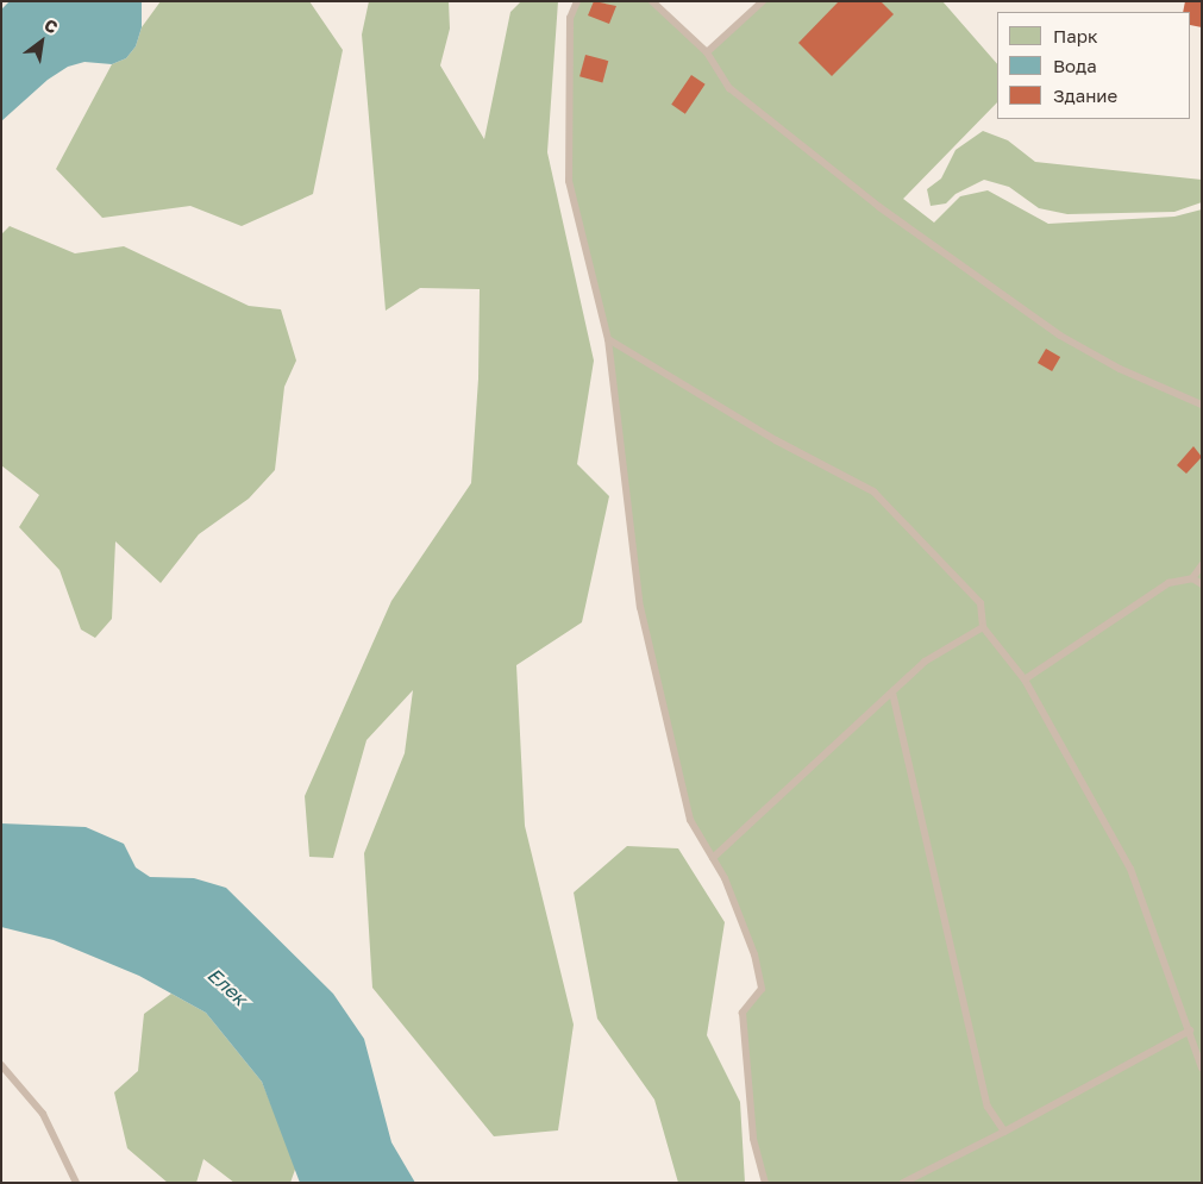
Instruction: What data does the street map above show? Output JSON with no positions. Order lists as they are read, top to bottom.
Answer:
{
  "water": ["Елек"],
  "legend": ["Парк", "Вода", "Здание"],
  "north": "top right"
}
